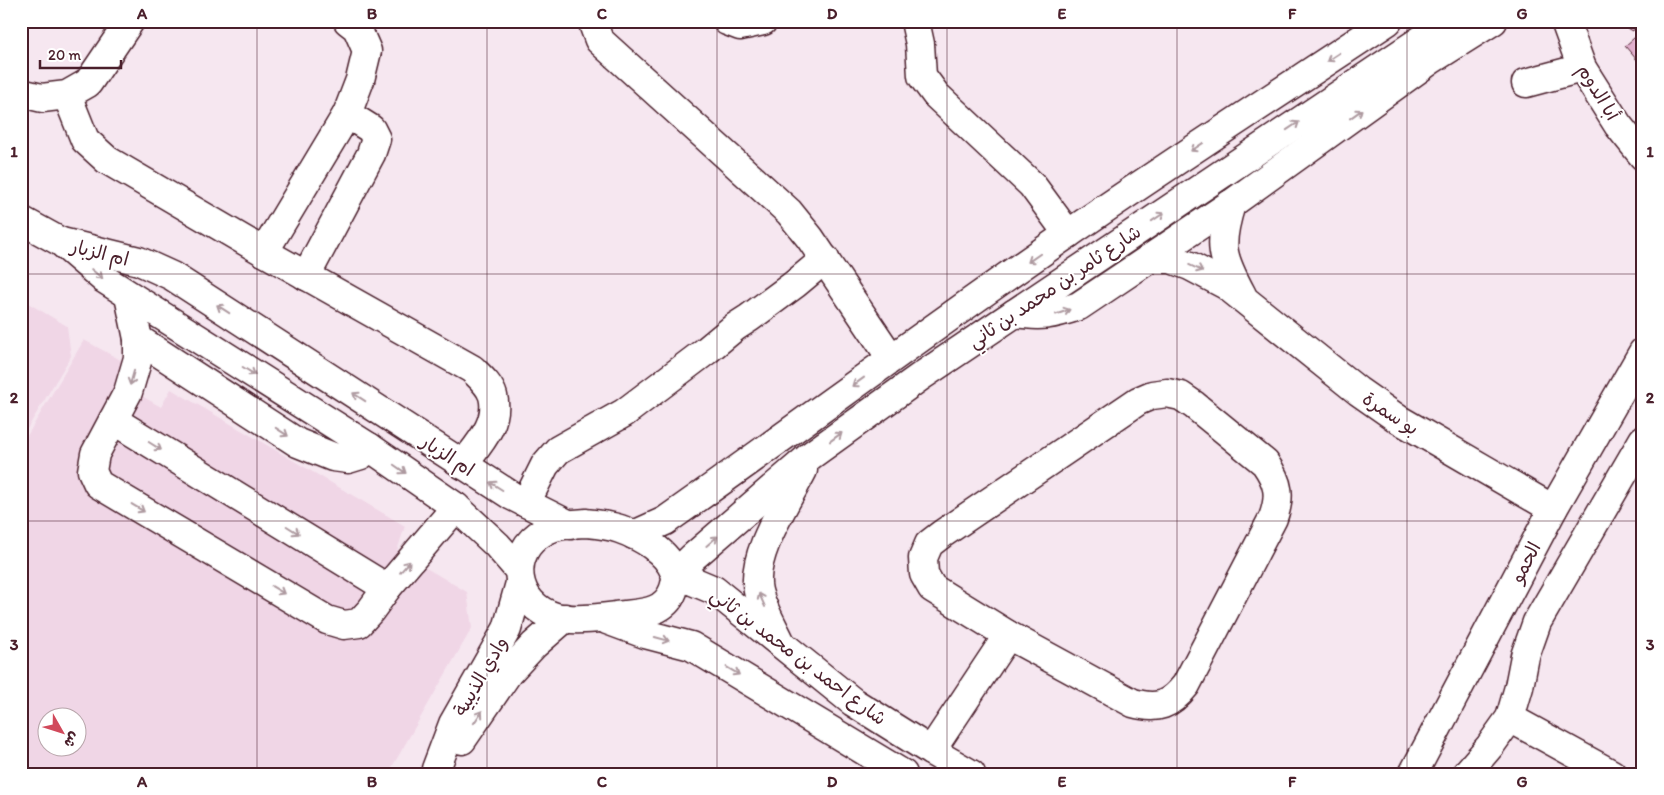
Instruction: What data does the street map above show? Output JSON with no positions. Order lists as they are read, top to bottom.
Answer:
{
  "streets": {
    "street": [
      "أبا الدوم",
      "ام الزبار",
      "شارع ثامر بن محمد بن ثاني",
      "بو سمرة",
      "الحمو",
      "شارع احمد بن محمد بن ثاني",
      "وادي الذيبية"
    ]
  },
  "crossings": [
    ["ام الزبار", "شارع ثامر بن محمد بن ثاني"],
    ["ام الزبار", "شارع احمد بن محمد بن ثاني"],
    ["ام الزبار", "وادي الذيبية"],
    ["شارع ثامر بن محمد بن ثاني", "شارع احمد بن محمد بن ثاني"],
    ["شارع ثامر بن محمد بن ثاني", "وادي الذيبية"],
    ["بو سمرة", "الحمو"],
    ["شارع احمد بن محمد بن ثاني", "وادي الذيبية"]
  ],
  "scale_bar": "20 m",
  "north": "bottom right",
  "grid": {
    "columns": [
      "A",
      "B",
      "C",
      "D",
      "E",
      "F",
      "G"
    ],
    "rows": ["1", "2", "3"]
  }
}
